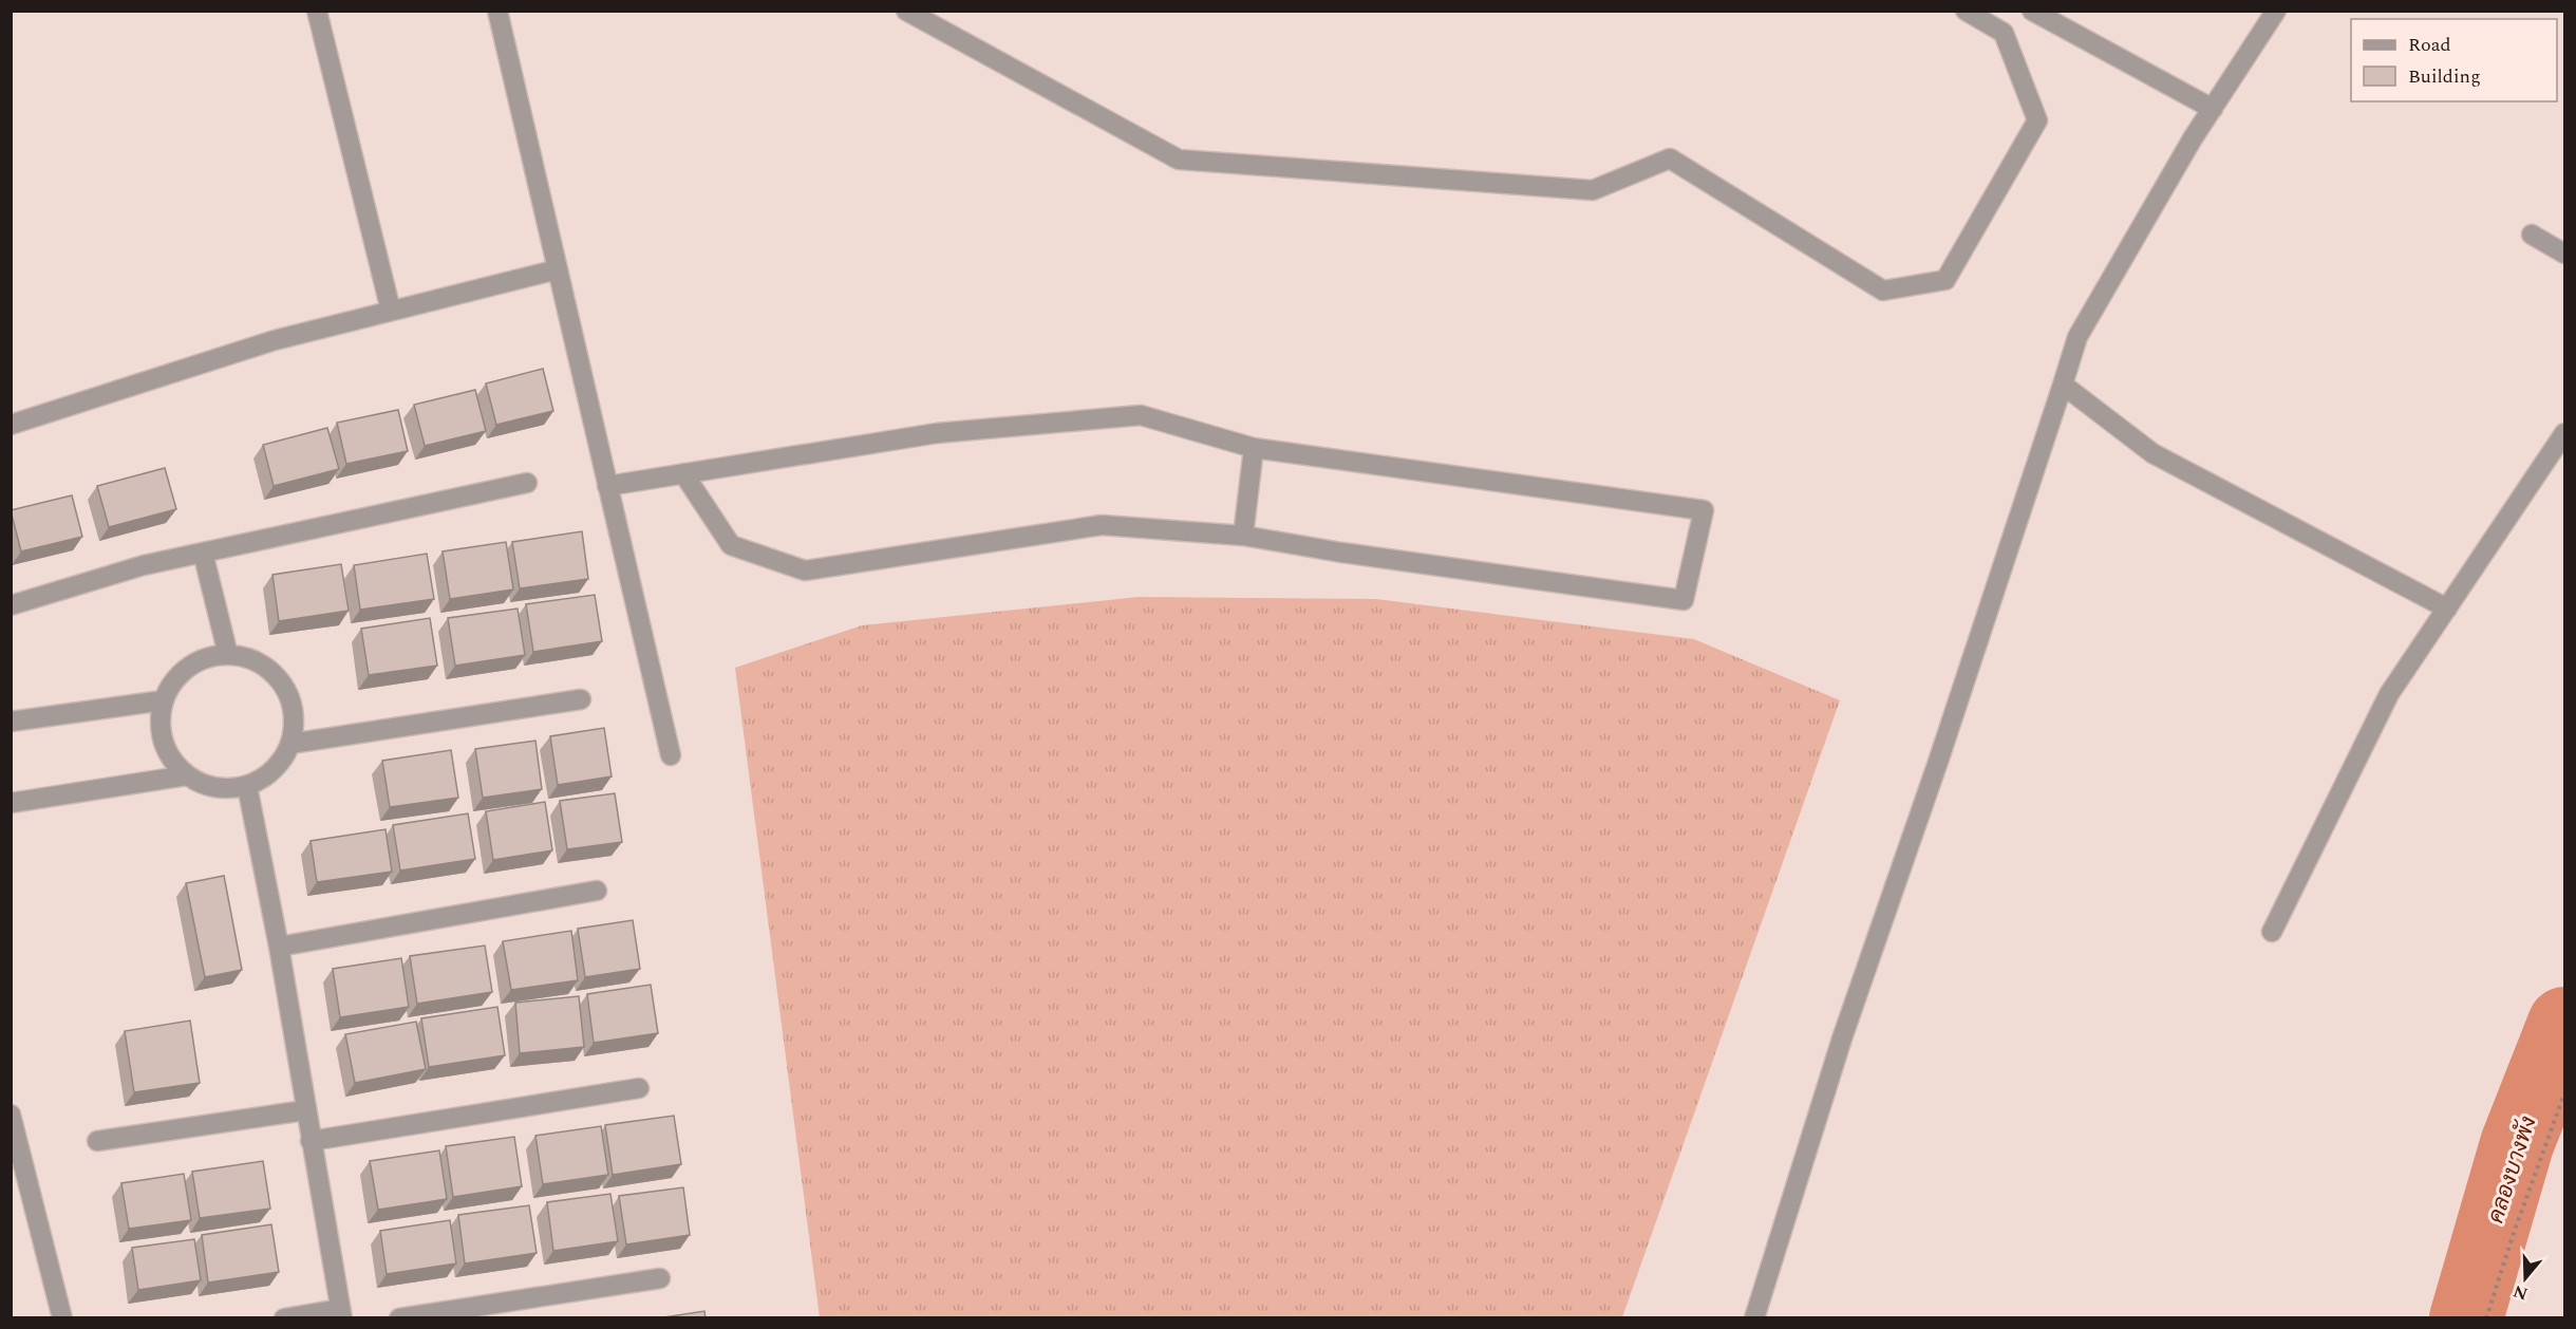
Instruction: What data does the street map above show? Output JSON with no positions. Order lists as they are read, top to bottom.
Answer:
{
  "water": ["คลองบางพัง"],
  "legend": ["Road", "Building"],
  "north": "bottom"
}
